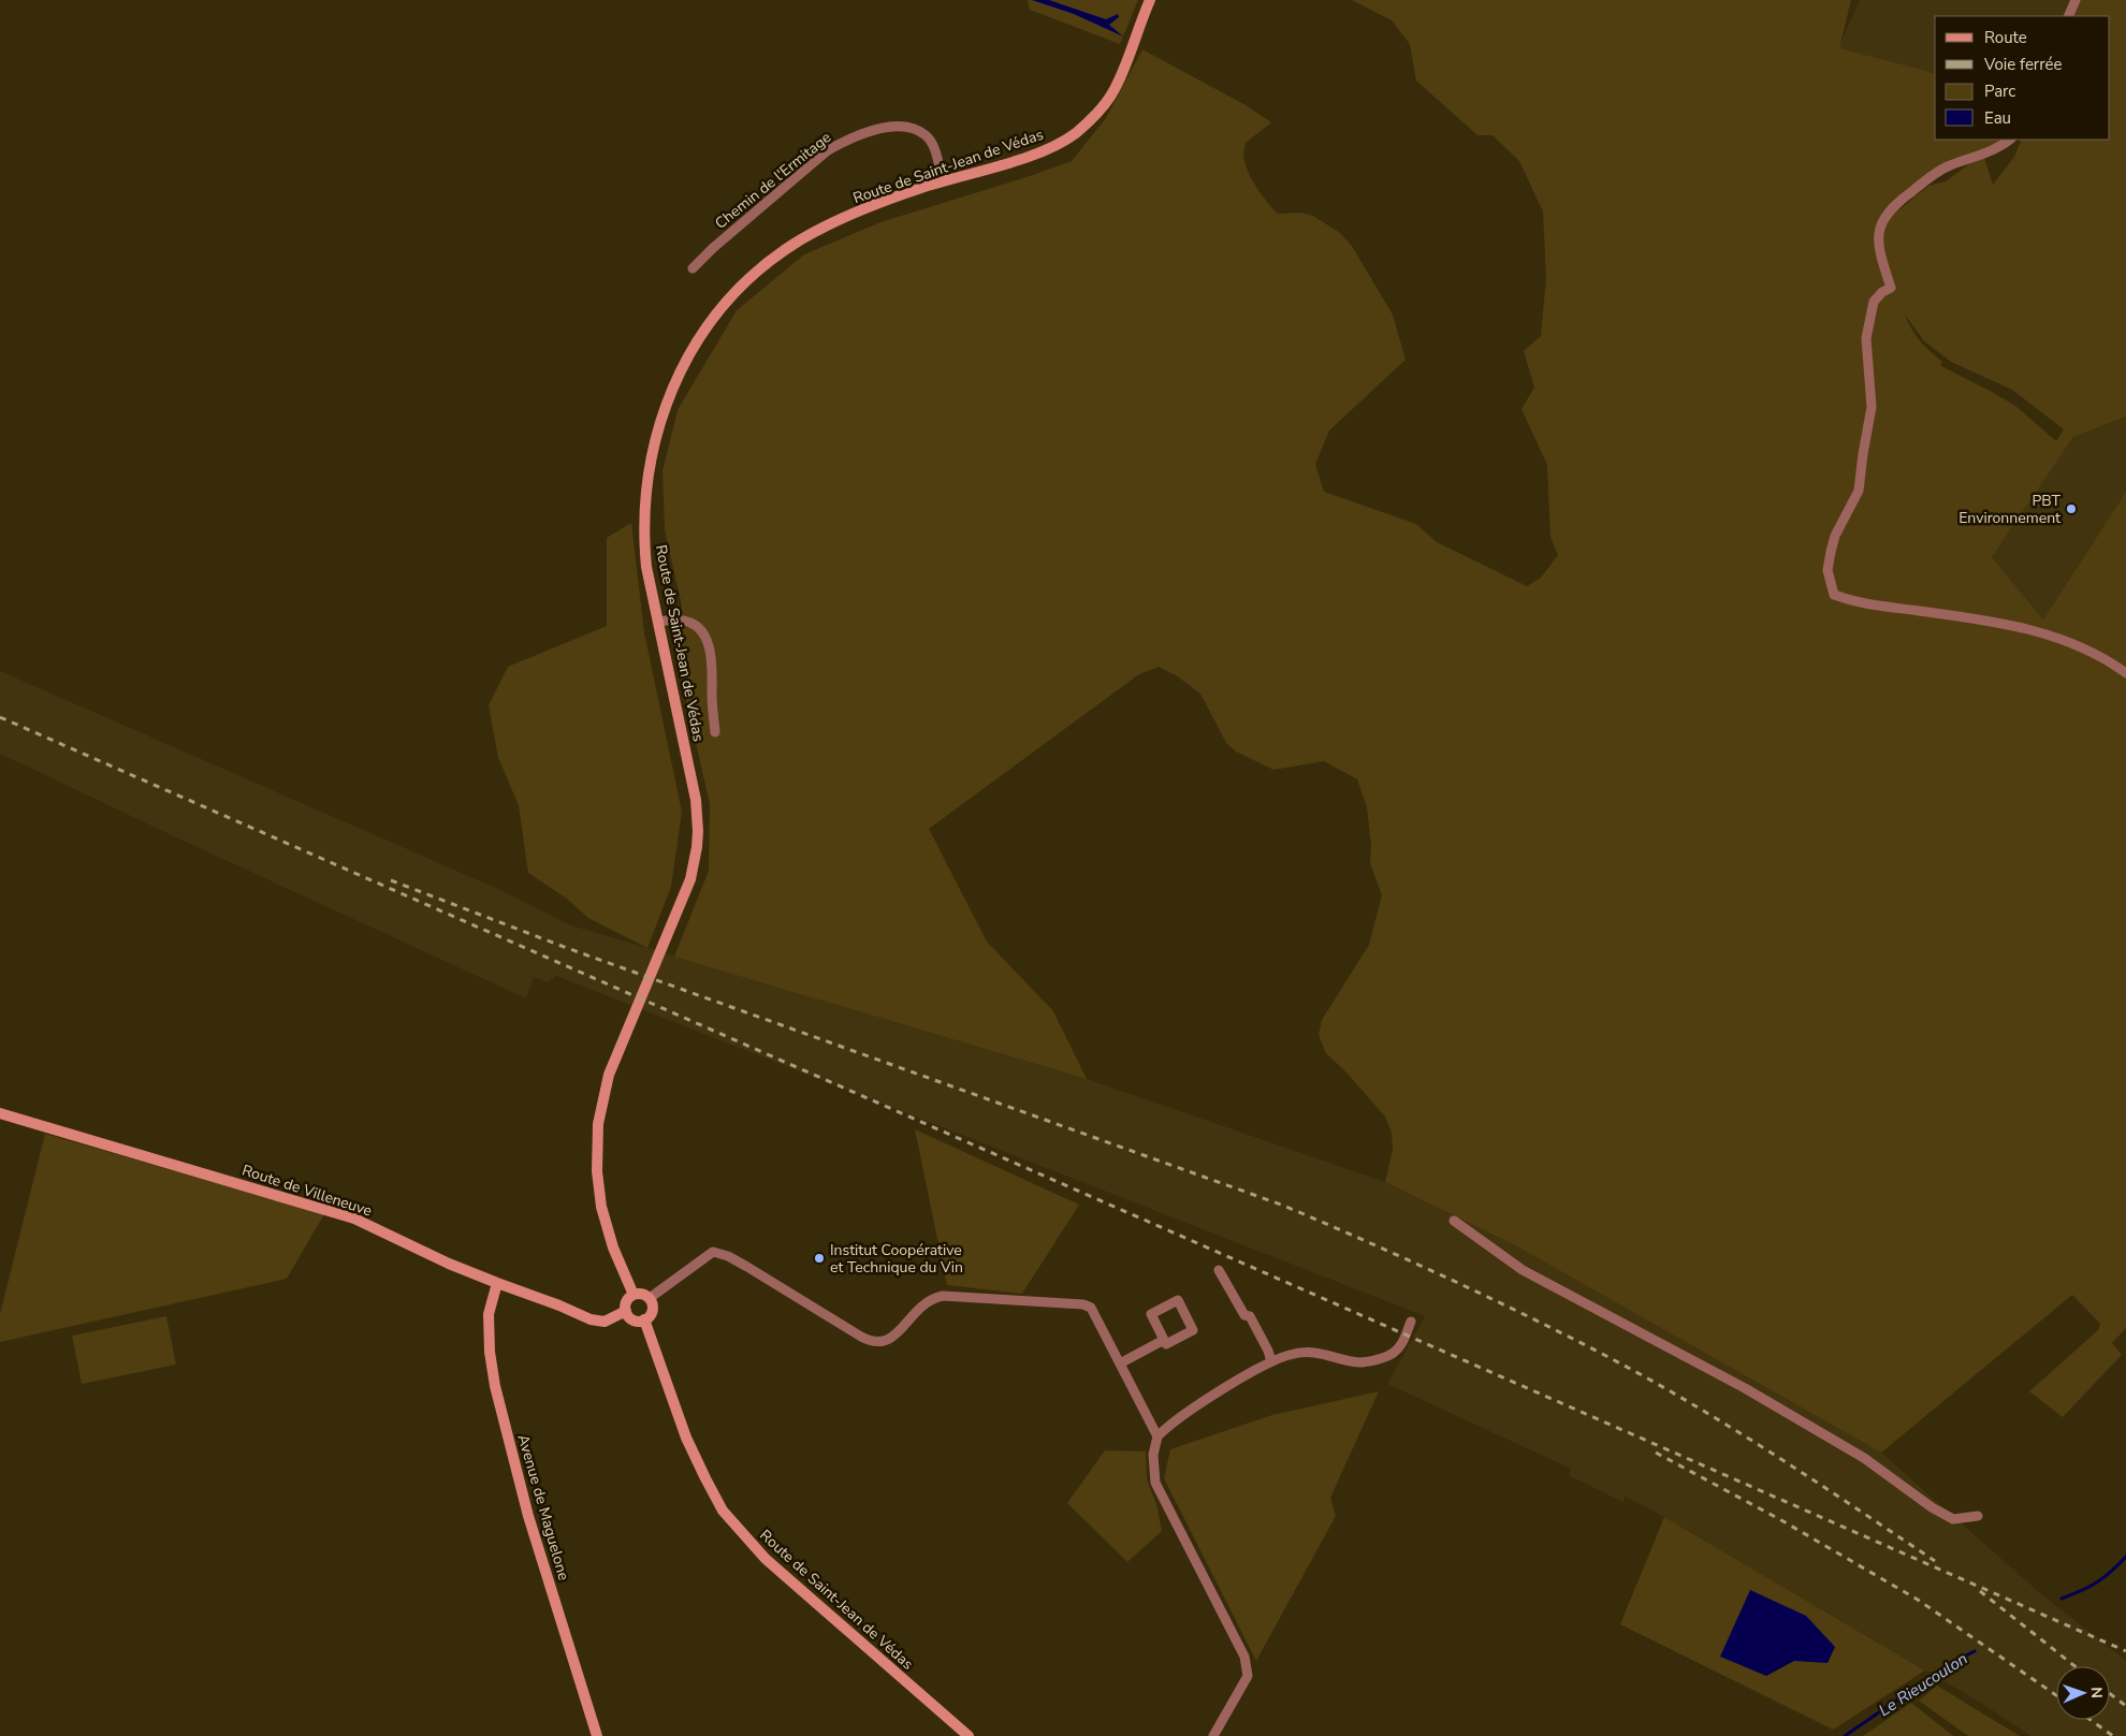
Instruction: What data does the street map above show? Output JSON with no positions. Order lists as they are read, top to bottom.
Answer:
{
  "streets": {
    "street": [
      "Route de Saint-Jean de Védas",
      "Chemin de l'Ermitage",
      "Route de Villeneuve",
      "Avenue de Maguelone"
    ]
  },
  "crossings": [
    ["Route de Saint-Jean de Védas", "Chemin de l'Ermitage"],
    ["Route de Saint-Jean de Védas", "Route de Villeneuve"],
    ["Route de Villeneuve", "Avenue de Maguelone"]
  ],
  "water": ["Le Rieucoulon"],
  "places": ["PBT Environnement", "Institut Coopérative et Technique du Vin"],
  "legend": [
    "Route",
    "Voie ferrée",
    "Parc",
    "Eau"
  ],
  "north": "right"
}
